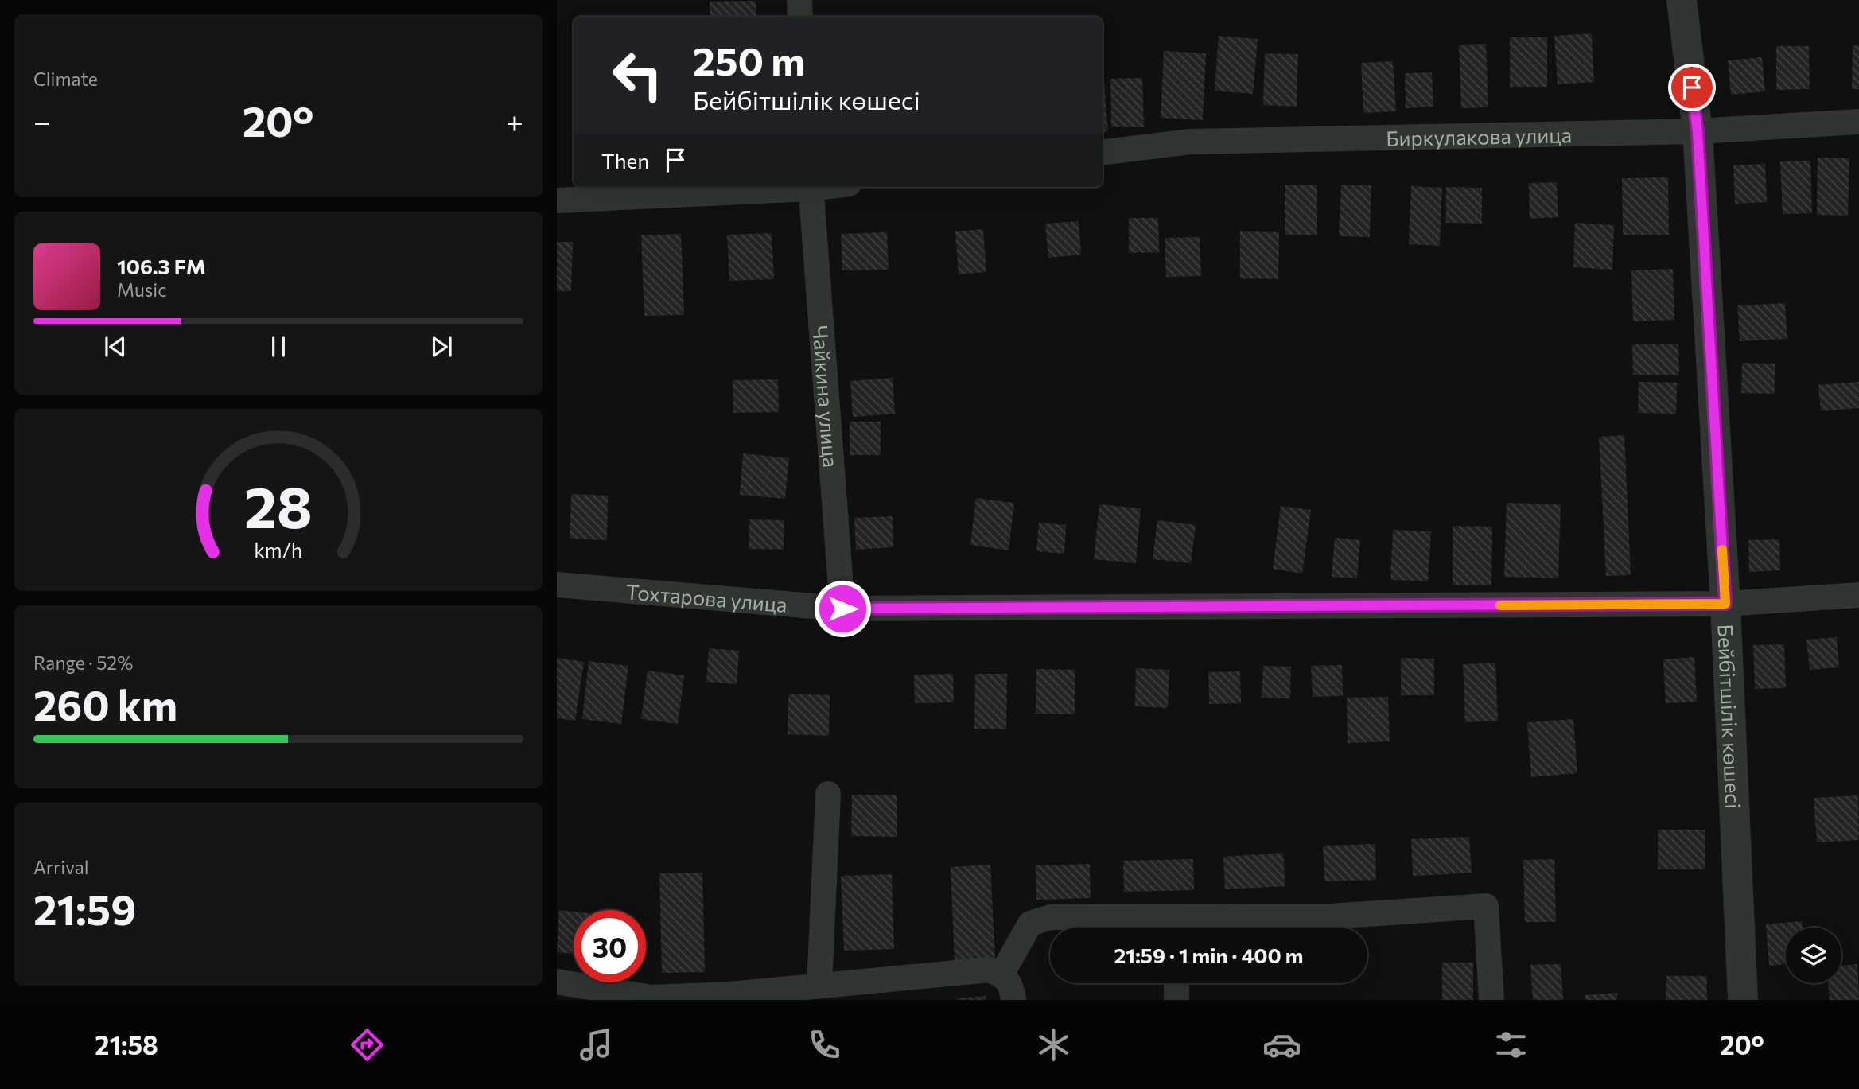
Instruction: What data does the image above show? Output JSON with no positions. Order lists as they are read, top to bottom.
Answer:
{
  "streets": {
    "street": [
      "Биркулакова улица",
      "Чайкина улица",
      "Тохтарова улица",
      "Бейбітшілік көшесі"
    ]
  },
  "crossings": [
    ["Биркулакова улица", "Бейбітшілік көшесі"],
    ["Чайкина улица", "Тохтарова улица"],
    ["Тохтарова улица", "Бейбітшілік көшесі"]
  ],
  "page": {
    "tile": [
      "Climate",
      ["Range · 52%", "260 km"],
      ["Arrival", "21:59"]
    ],
    "turn": ["250 m", "Бейбітшілік көшесі"],
    "heat": ["−", "20°", "+"],
    "then": "Then",
    "song": ["106.3 FM", "Music"],
    "limit": "30",
    "trip": "21:59 · 1 min · 400 m",
    "tabs": ["21:58", "20°"],
    "gauge": ["28", "km/h"]
  }
}
